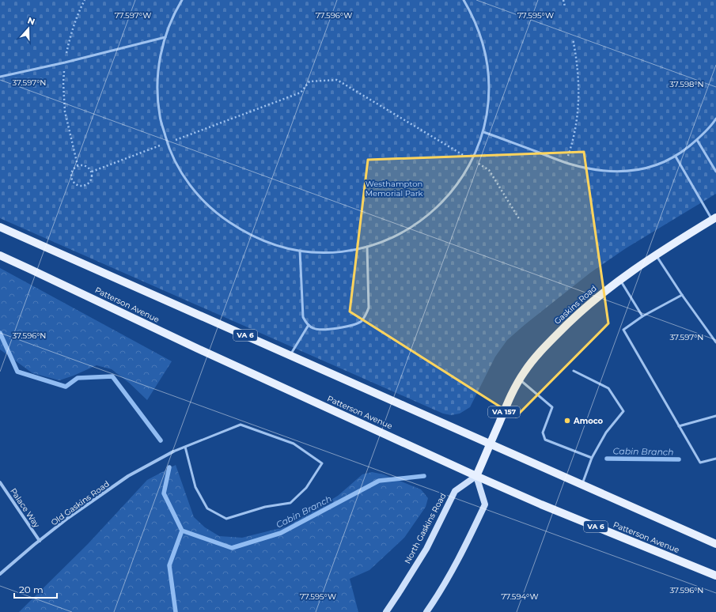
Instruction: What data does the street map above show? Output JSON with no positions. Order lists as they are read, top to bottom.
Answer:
{
  "streets": {
    "main road": [
      "Patterson Avenue",
      "Gaskins Road",
      "VA 6",
      "VA 157",
      "North Gaskins Road"
    ],
    "street": ["Old Gaskins Road", "Palace Way"]
  },
  "crossings": [
    ["Patterson Avenue", "VA 157"],
    ["Patterson Avenue", "North Gaskins Road"],
    ["Gaskins Road", "VA 6"],
    ["Gaskins Road", "VA 157"],
    ["VA 6", "VA 157"],
    ["VA 157", "North Gaskins Road"],
    ["Old Gaskins Road", "Palace Way"]
  ],
  "water": ["Cabin Branch"],
  "parks": ["Westhampton Memorial Park"],
  "places": ["Amoco"],
  "scale_bar": "20 m",
  "north": "top",
  "coordinates": [
    "77.597°W",
    "77.596°W",
    "77.595°W",
    "37.597°N",
    "37.598°N",
    "37.596°N",
    "77.594°W"
  ]
}
